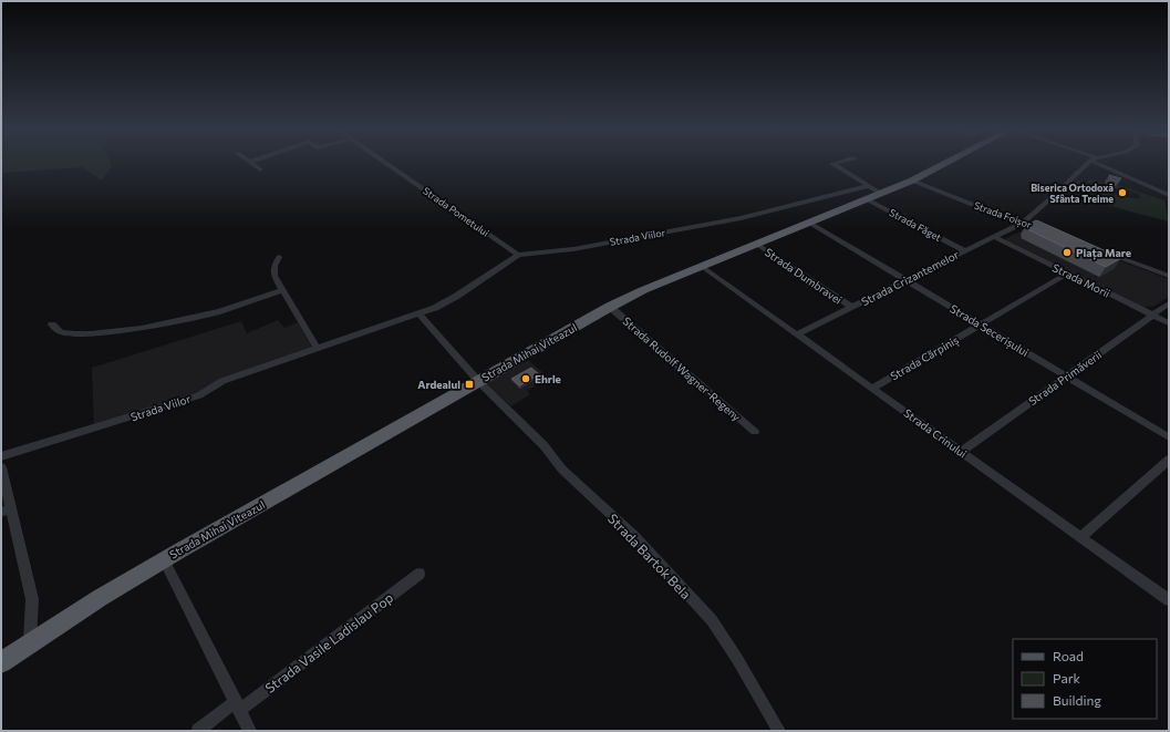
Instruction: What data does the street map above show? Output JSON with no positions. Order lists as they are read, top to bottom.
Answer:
{
  "streets": {
    "highway": ["Strada Mihai Viteazul"],
    "street": [
      "Strada Pometului",
      "Strada Foișor",
      "Strada Făget",
      "Strada Viilor",
      "Strada Dumbravei",
      "Strada Crizantemelor",
      "Strada Morii",
      "Strada Secerișului",
      "Strada Cărpiniș",
      "Strada Rudolf Wagner-Regeny",
      "Strada Primăverii",
      "Strada Crinului",
      "Strada Bartok Bela",
      "Strada Vasile Ladislau Pop"
    ]
  },
  "crossings": [
    ["Strada Pometului", "Strada Viilor"],
    ["Strada Foișor", "Strada Crizantemelor"],
    ["Strada Foișor", "Strada Mihai Viteazul"],
    ["Strada Făget", "Strada Viilor"],
    ["Strada Făget", "Strada Crizantemelor"],
    ["Strada Făget", "Strada Mihai Viteazul"],
    ["Strada Viilor", "Strada Mihai Viteazul"],
    ["Strada Dumbravei", "Strada Crizantemelor"],
    ["Strada Dumbravei", "Strada Mihai Viteazul"],
    ["Strada Crizantemelor", "Strada Morii"],
    ["Strada Crizantemelor", "Strada Secerișului"],
    ["Strada Crizantemelor", "Strada Crinului"],
    ["Strada Morii", "Strada Cărpiniș"],
    ["Strada Morii", "Strada Primăverii"],
    ["Strada Secerișului", "Strada Mihai Viteazul"],
    ["Strada Secerișului", "Strada Cărpiniș"],
    ["Strada Secerișului", "Strada Primăverii"],
    ["Strada Mihai Viteazul", "Strada Rudolf Wagner-Regeny"],
    ["Strada Mihai Viteazul", "Strada Crinului"],
    ["Strada Mihai Viteazul", "Strada Bartok Bela"],
    ["Strada Cărpiniș", "Strada Crinului"],
    ["Strada Primăverii", "Strada Crinului"]
  ],
  "places": {
    "other": ["Biserica Ortodoxă Sfânta Treime", "Piața Mare", "Ehrle"],
    "transit": ["Ardealul"]
  },
  "legend": ["Road", "Park", "Building"]
}
